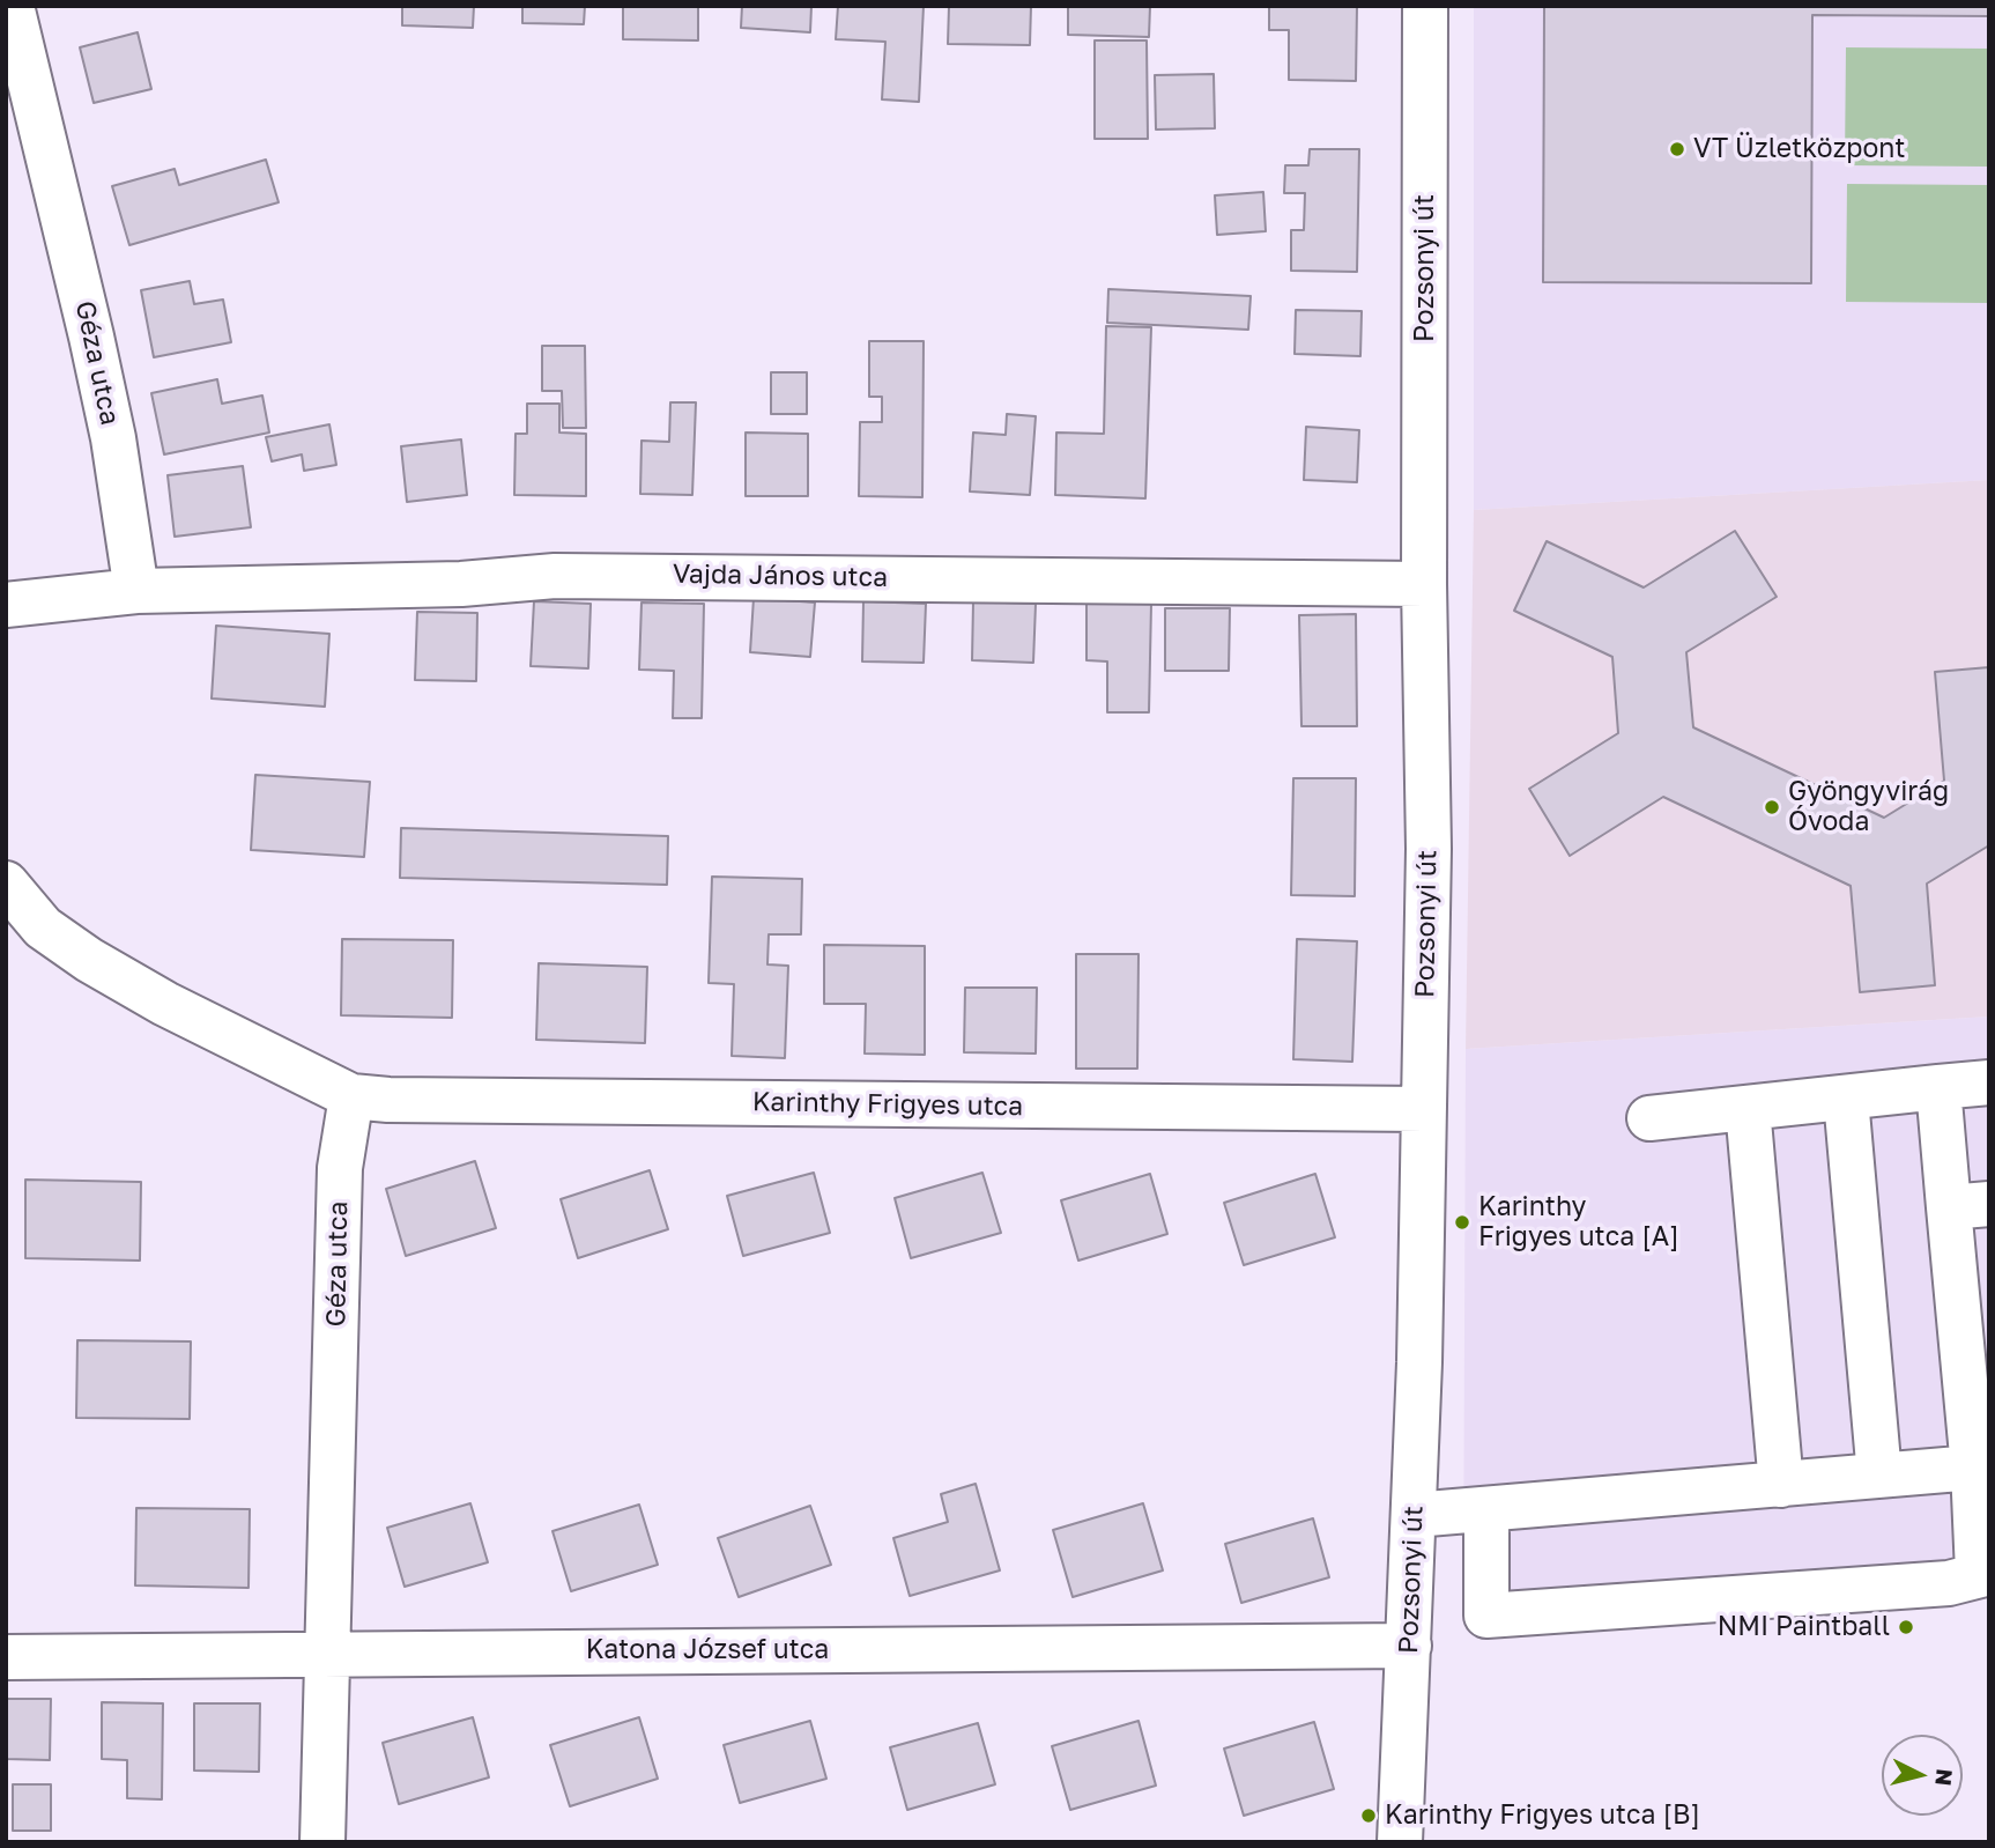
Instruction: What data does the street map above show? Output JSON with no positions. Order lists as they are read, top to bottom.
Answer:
{
  "streets": {
    "street": [
      "Pozsonyi út",
      "Géza utca",
      "Vajda János utca",
      "Karinthy Frigyes utca",
      "Katona József utca"
    ]
  },
  "crossings": [
    ["Pozsonyi út", "Vajda János utca"],
    ["Pozsonyi út", "Karinthy Frigyes utca"],
    ["Pozsonyi út", "Katona József utca"],
    ["Géza utca", "Vajda János utca"],
    ["Géza utca", "Karinthy Frigyes utca"],
    ["Géza utca", "Katona József utca"]
  ],
  "places": [
    "VT Üzletközpont",
    "Gyöngyvirág Óvoda",
    "Karinthy Frigyes utca [A]",
    "NMI Paintball",
    "Karinthy Frigyes utca [B]"
  ],
  "north": "right"
}
